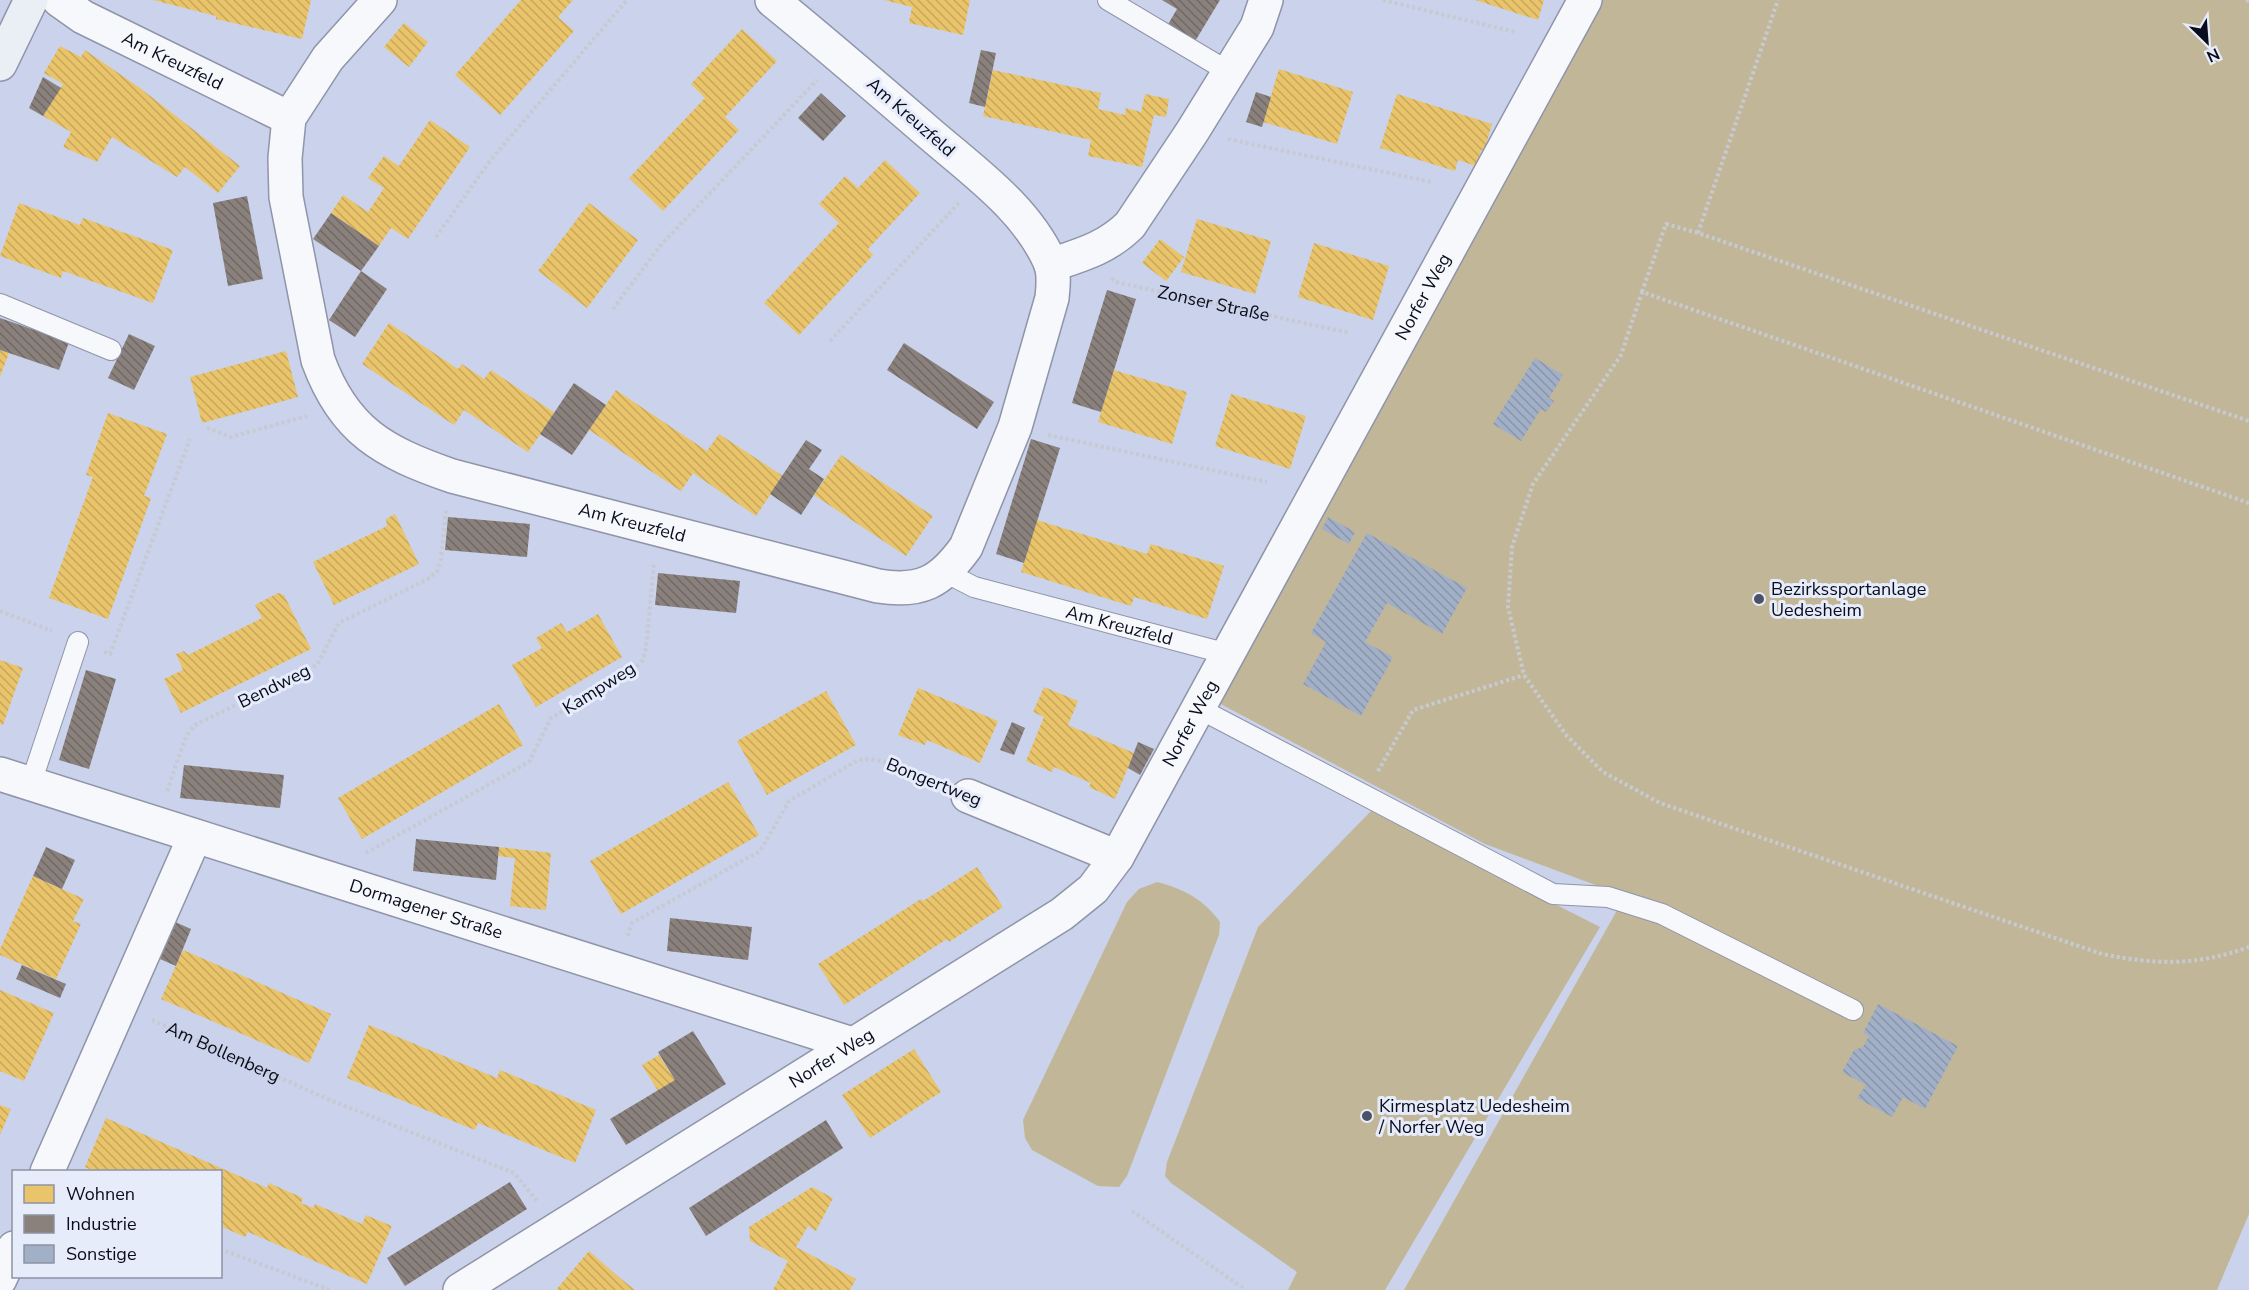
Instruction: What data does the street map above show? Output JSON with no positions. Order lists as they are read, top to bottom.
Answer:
{
  "streets": {
    "street": [
      "Am Kreuzfeld",
      "Norfer Weg",
      "Bongertweg",
      "Dormagener Straße"
    ],
    "path": [
      "Zonser Straße",
      "Bendweg",
      "Kampweg",
      "Am Bollenberg"
    ]
  },
  "crossings": [
    ["Am Kreuzfeld", "Norfer Weg"],
    ["Am Kreuzfeld", "Bendweg"],
    ["Am Kreuzfeld", "Kampweg"],
    ["Norfer Weg", "Bongertweg"],
    ["Norfer Weg", "Dormagener Straße"],
    ["Norfer Weg", "Am Bollenberg"],
    ["Bendweg", "Dormagener Straße"],
    ["Kampweg", "Dormagener Straße"],
    ["Bongertweg", "Dormagener Straße"]
  ],
  "places": ["Bezirkssportanlage Uedesheim", "Kirmesplatz Uedesheim / Norfer Weg"],
  "legend": ["Wohnen", "Industrie", "Sonstige"],
  "north": "bottom right"
}
